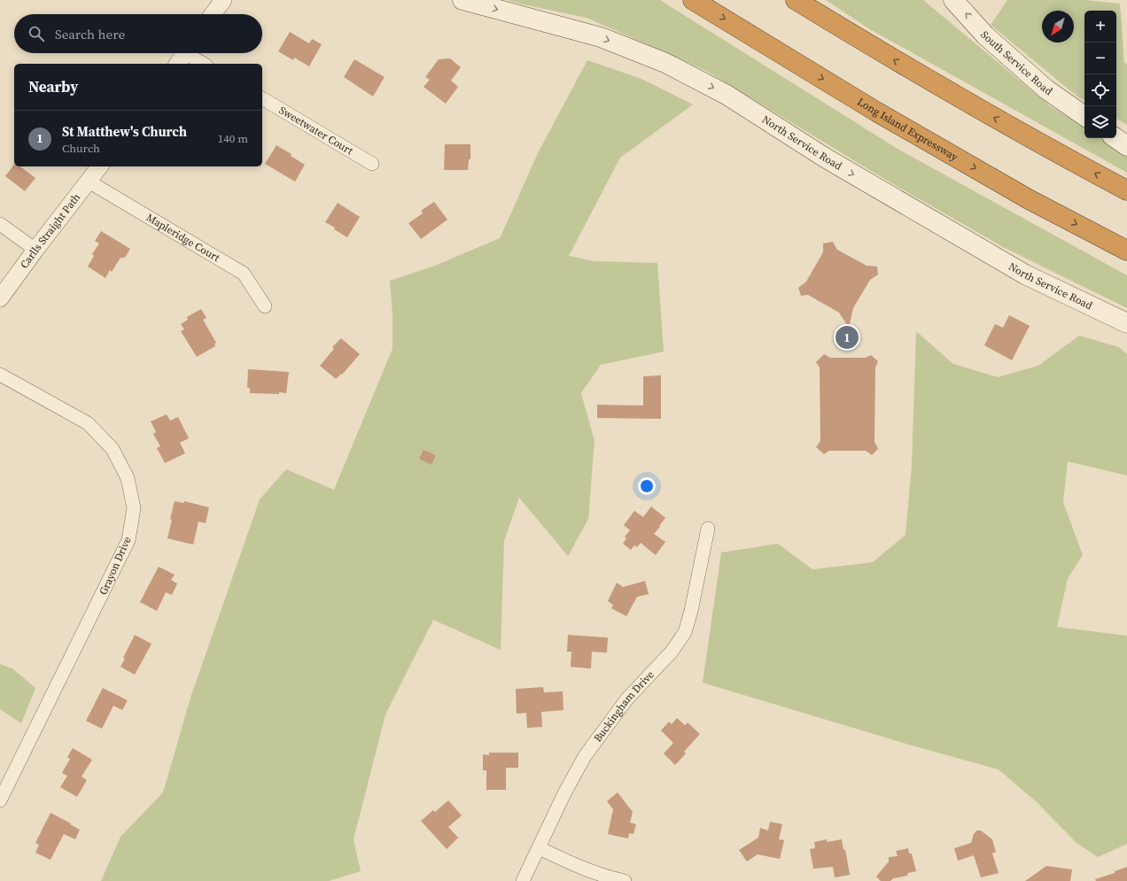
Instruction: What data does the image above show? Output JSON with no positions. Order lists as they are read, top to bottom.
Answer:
{
  "streets": {
    "highway": ["Long Island Expressway"],
    "main road": ["South Service Road", "North Service Road"],
    "street": [
      "Sweetwater Court",
      "Carlls Straight Path",
      "Mapleridge Court",
      "Grayon Drive",
      "Buckingham Drive"
    ]
  },
  "crossings": [
    ["Carlls Straight Path", "Mapleridge Court"]
  ],
  "one_way": ["South Service Road", "North Service Road"],
  "north": "bottom left",
  "page": {
    "map_buttons": ["+", "−"],
    "search": "Search here",
    "heading": "Nearby",
    "list": [
      {
        "mark": "1",
        "name": "St Matthew's Church",
        "note": "Church",
        "value": "140 m"
      }
    ],
    "pins": "1"
  }
}
